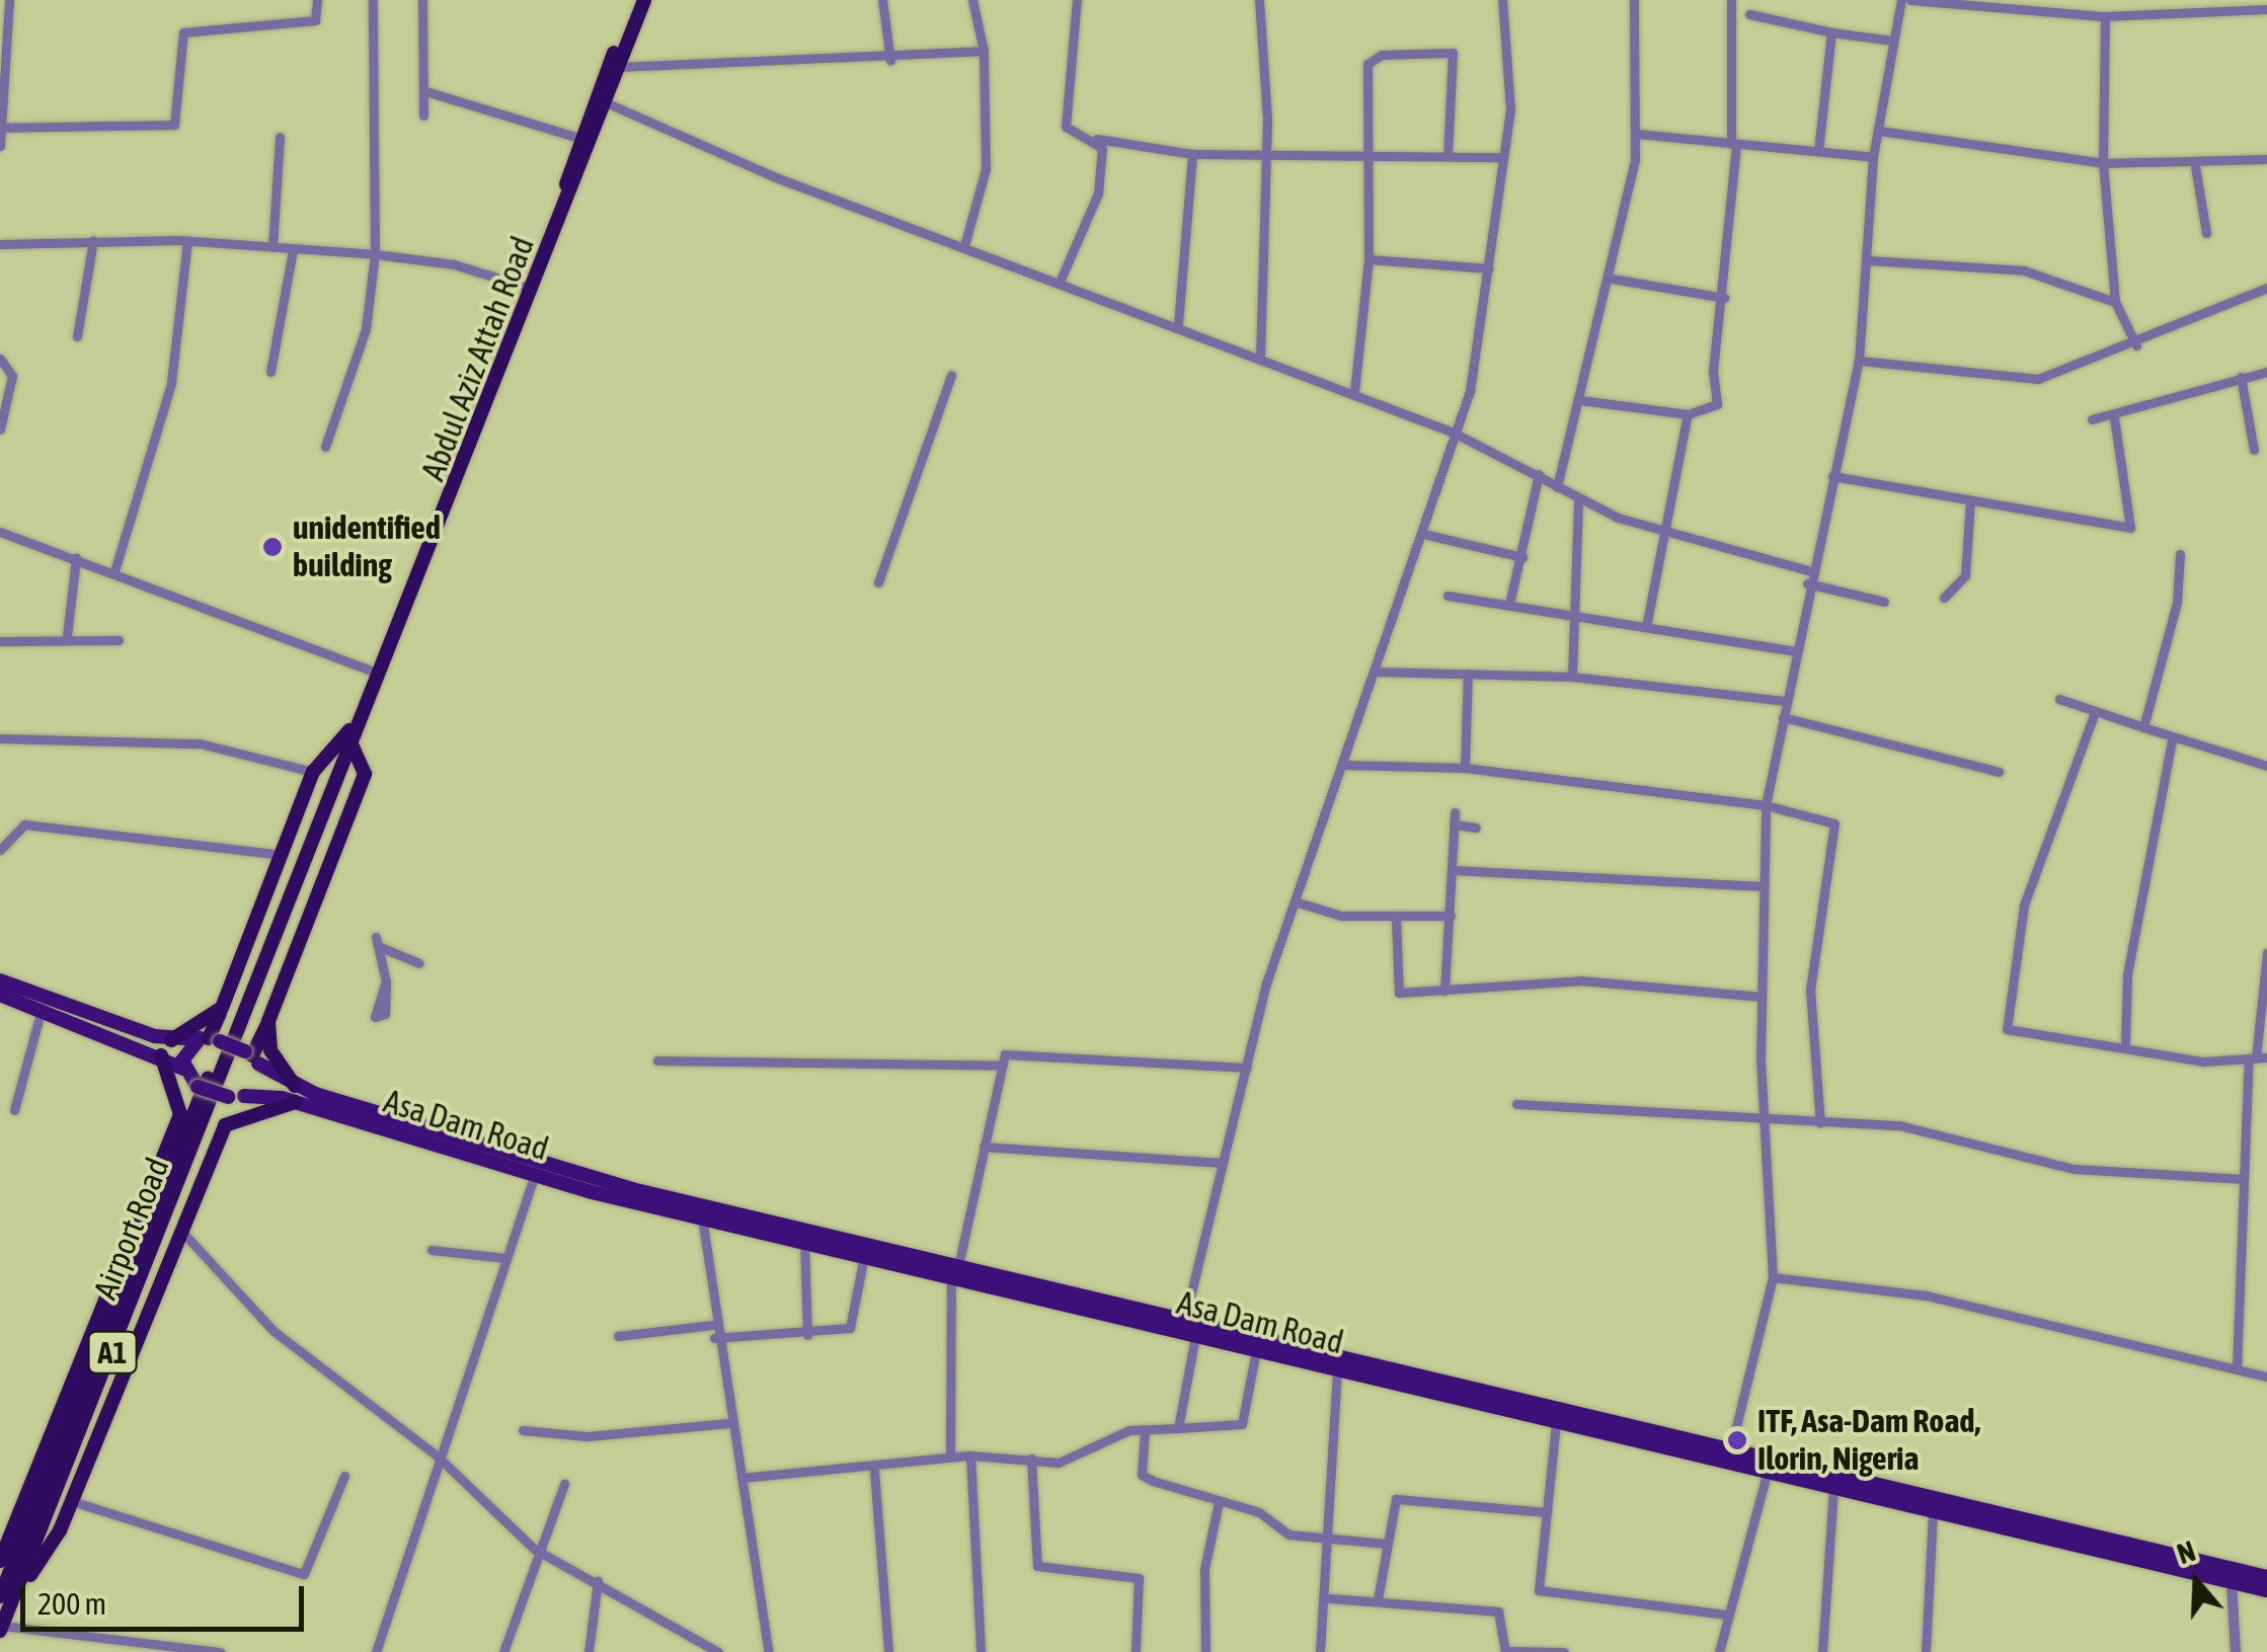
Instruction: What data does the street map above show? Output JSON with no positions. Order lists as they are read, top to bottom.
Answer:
{
  "streets": {
    "highway": ["Abdul Aziz Attah Road", "Airport Road", "A1"],
    "main road": ["Asa Dam Road"]
  },
  "crossings": [
    ["Abdul Aziz Attah Road", "Airport Road"]
  ],
  "places": ["unidentified building", "ITF, Asa-Dam Road, Ilorin, Nigeria"],
  "scale_bar": "200 m",
  "north": "top"
}
